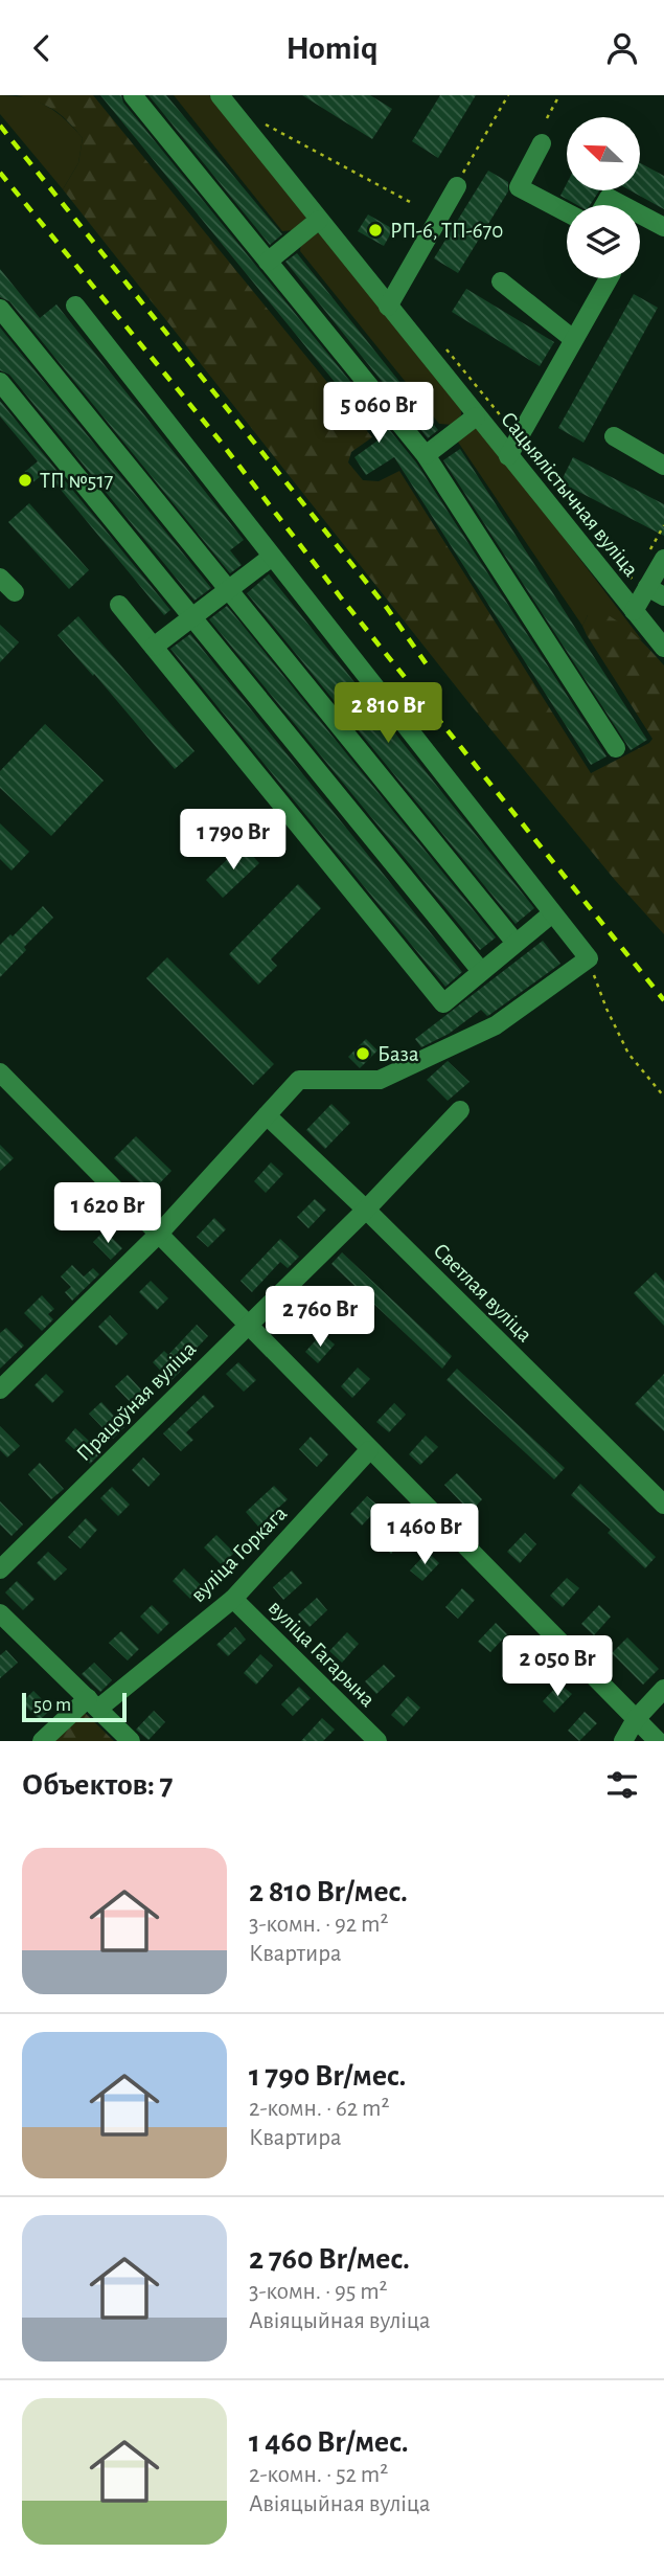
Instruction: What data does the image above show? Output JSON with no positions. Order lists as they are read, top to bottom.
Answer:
{
  "streets": {
    "street": [
      "Сацыялістычная вуліца",
      "Светлая вуліца",
      "Працоўная вуліца",
      "вуліца Горкага",
      "вуліца Гагарына"
    ]
  },
  "crossings": [
    ["Светлая вуліца", "Працоўная вуліца"],
    ["вуліца Горкага", "вуліца Гагарына"]
  ],
  "places": ["РП-6, ТП-670", "ТП №517", "База"],
  "scale_bar": "50 m",
  "north": "top left",
  "page": {
    "header": "Homiq",
    "price": [
      "5 060 Br",
      "2 810 Br",
      "1 790 Br",
      "1 620 Br",
      "2 760 Br",
      "1 460 Br",
      "2 050 Br"
    ],
    "scale": "50 m",
    "heading": "Объектов: 7",
    "list": [
      {
        "name": "2 810 Br/мес.",
        "note": "3-комн. · 92 m² · Квартира"
      },
      {
        "name": "1 790 Br/мес.",
        "note": "2-комн. · 62 m² · Квартира"
      },
      {
        "name": "2 760 Br/мес.",
        "note": "3-комн. · 95 m² · Авіяцыйная вуліца"
      },
      {
        "name": "1 460 Br/мес.",
        "note": "2-комн. · 52 m² · Авіяцыйная вуліца"
      }
    ]
  }
}
